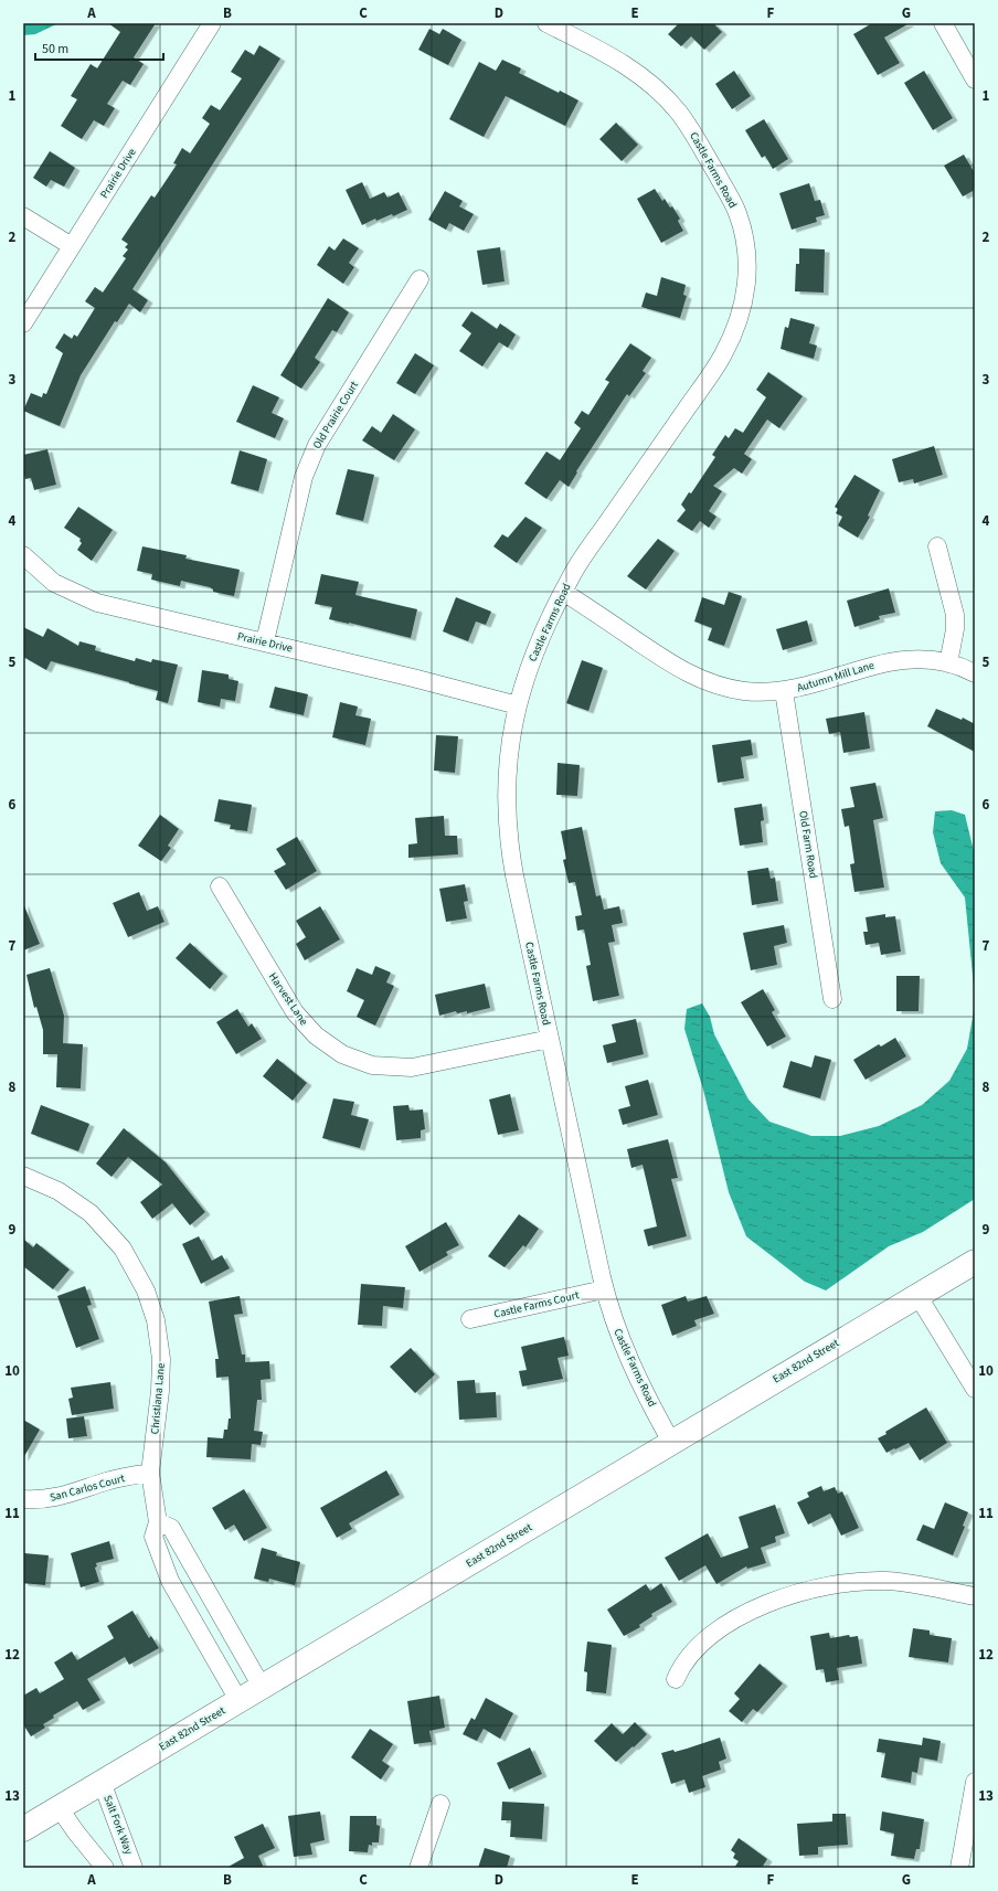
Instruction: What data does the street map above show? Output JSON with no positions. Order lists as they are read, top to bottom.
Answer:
{
  "streets": {
    "main road": ["East 82nd Street"],
    "street": [
      "Castle Farms Road",
      "Prairie Drive",
      "Old Prairie Court",
      "Autumn Mill Lane",
      "Old Farm Road",
      "Harvest Lane",
      "Castle Farms Court",
      "Christiana Lane",
      "San Carlos Court",
      "Salt Fork Way"
    ]
  },
  "crossings": [
    ["Castle Farms Road", "Prairie Drive"],
    ["Castle Farms Road", "Autumn Mill Lane"],
    ["Castle Farms Road", "Harvest Lane"],
    ["Castle Farms Road", "Castle Farms Court"],
    ["Castle Farms Road", "East 82nd Street"],
    ["Prairie Drive", "Old Prairie Court"],
    ["Autumn Mill Lane", "Old Farm Road"],
    ["East 82nd Street", "Christiana Lane"],
    ["East 82nd Street", "Salt Fork Way"],
    ["Christiana Lane", "San Carlos Court"]
  ],
  "scale_bar": "50 m",
  "grid": {
    "columns": [
      "A",
      "B",
      "C",
      "D",
      "E",
      "F",
      "G"
    ],
    "rows": [
      "1",
      "2",
      "3",
      "4",
      "5",
      "6",
      "7",
      "8",
      "9",
      "10",
      "11",
      "12",
      "13"
    ]
  }
}
